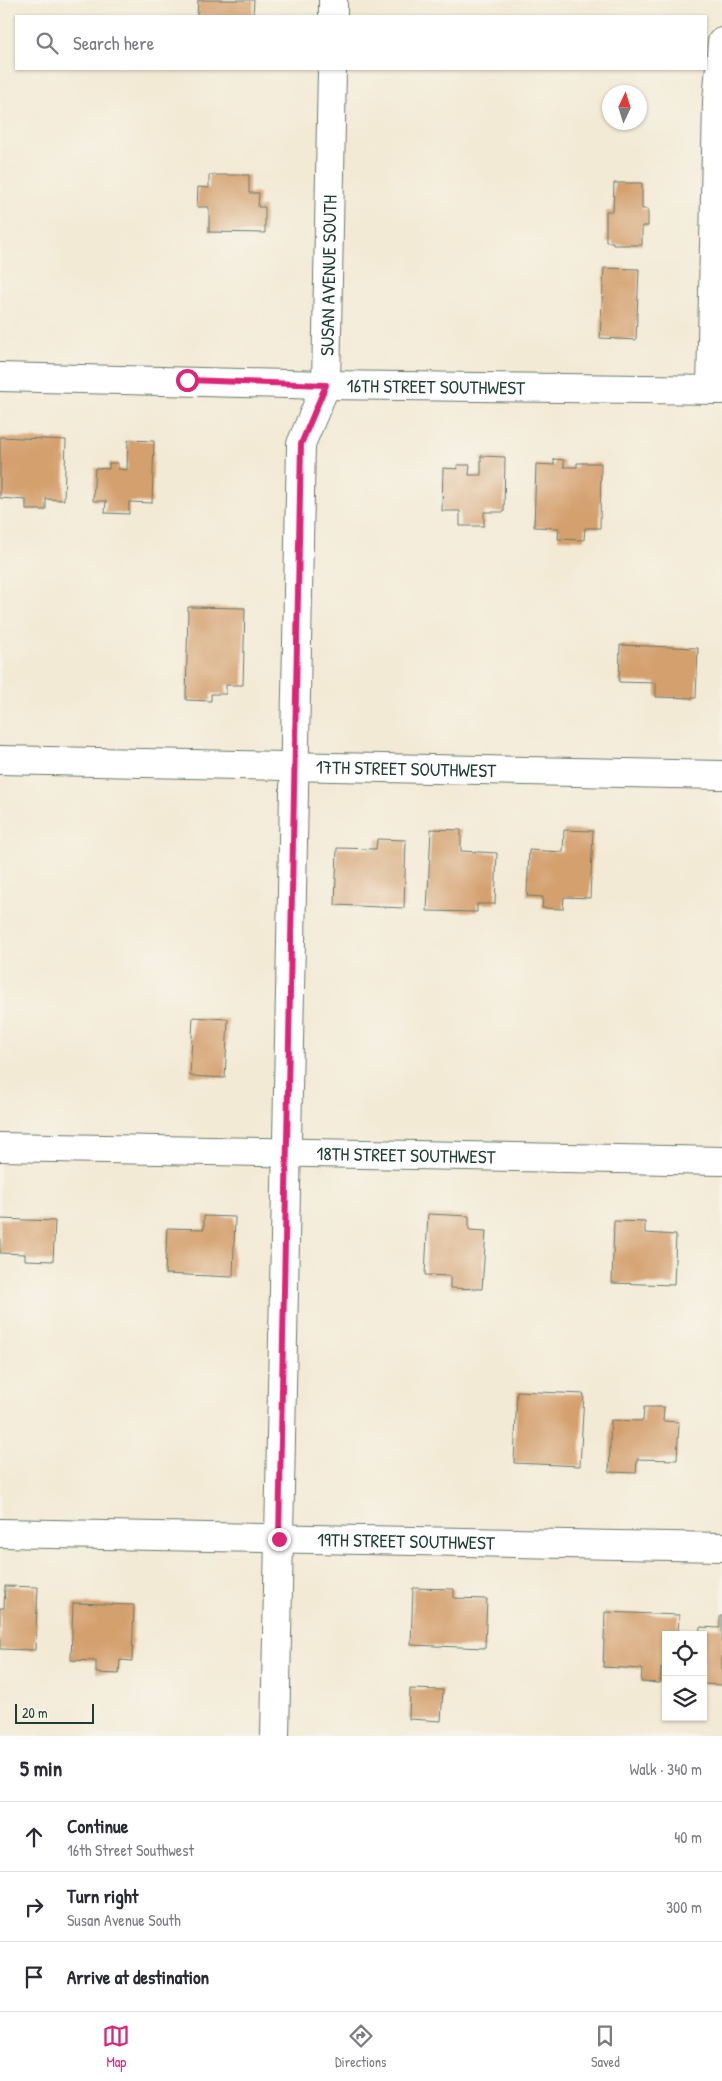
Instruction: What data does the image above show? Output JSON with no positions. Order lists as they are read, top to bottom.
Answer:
{
  "streets": {
    "street": [
      "SUSAN AVENUE SOUTH",
      "16TH STREET SOUTHWEST",
      "17TH STREET SOUTHWEST",
      "18TH STREET SOUTHWEST",
      "19TH STREET SOUTHWEST"
    ]
  },
  "crossings": [
    ["SUSAN AVENUE SOUTH", "16TH STREET SOUTHWEST"],
    ["SUSAN AVENUE SOUTH", "17TH STREET SOUTHWEST"],
    ["SUSAN AVENUE SOUTH", "18TH STREET SOUTHWEST"],
    ["SUSAN AVENUE SOUTH", "19TH STREET SOUTHWEST"]
  ],
  "scale_bar": "20 m",
  "north": "top",
  "page": {
    "search": "Search here",
    "scale": "20 m",
    "heading": ["5 min", "Walk · 340 m"],
    "list": [
      ["Continue", "16th Street Southwest", "40 m"],
      ["Turn right", "Susan Avenue South", "300 m"],
      "Arrive at destination"
    ],
    "nav": ["Map", "Directions", "Saved"]
  }
}
